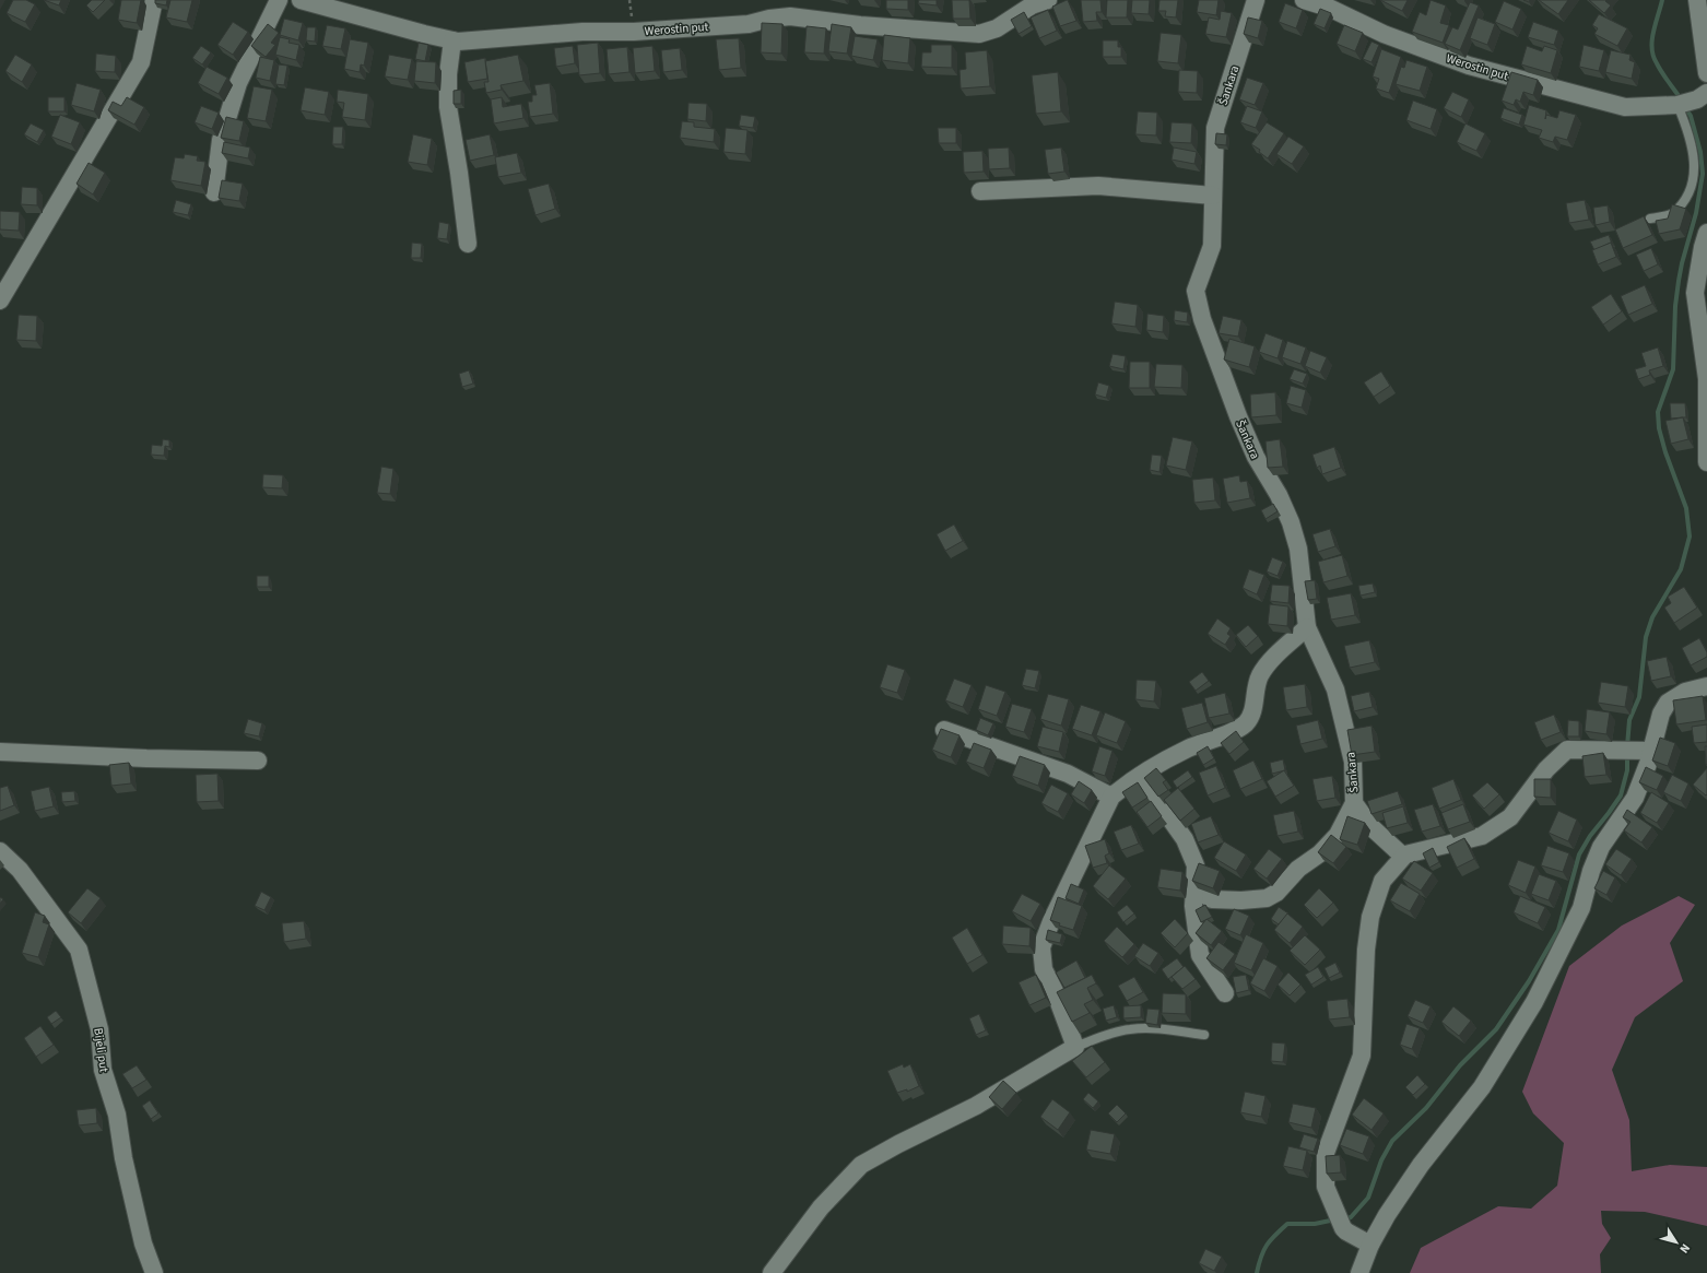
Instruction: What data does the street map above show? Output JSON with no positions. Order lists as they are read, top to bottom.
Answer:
{
  "streets": {
    "street": ["Werostin put", "Šankara", "Bijeli put"]
  },
  "north": "bottom right"
}
